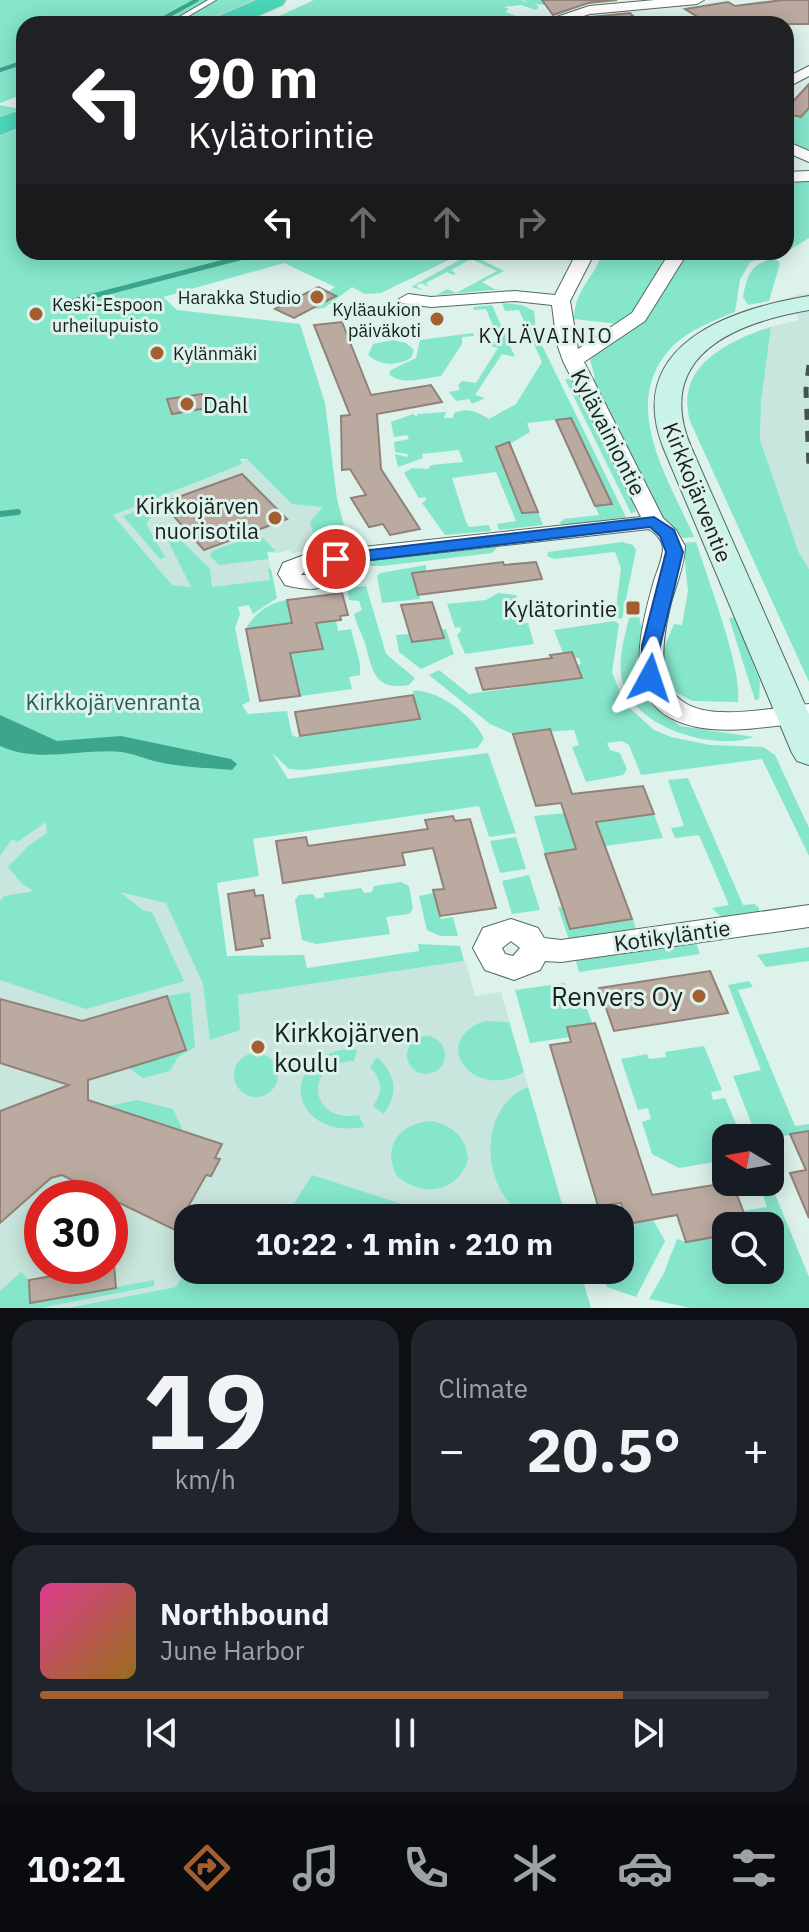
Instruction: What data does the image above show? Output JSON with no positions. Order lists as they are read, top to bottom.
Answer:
{
  "streets": {
    "main road": ["Kirkkojärventie"],
    "street": ["Kylävainiontie", "Kotikyläntie"]
  },
  "crossings": [
    ["Kylävainiontie", "Kirkkojärventie"]
  ],
  "districts": ["KYLÄVAINIO"],
  "parks": ["Kirkkojärvenranta"],
  "places": {
    "other": [
      "Harakka Studio",
      "Keski-Espoon urheilupuisto",
      "Kyläaukion päiväkoti",
      "Kylänmäki",
      "Dahl",
      "Kirkkojärven nuorisotila",
      "Renvers Oy",
      "Kirkkojärven koulu"
    ],
    "transit": ["Kylätorintie"]
  },
  "north": "left",
  "page": {
    "turn": ["90 m", "Kylätorintie"],
    "limit": "30",
    "trip": "10:22 · 1 min · 210 m",
    "tile": [
      ["19", "km/h"],
      "Climate"
    ],
    "heat": ["−", "20.5°", "+"],
    "song": ["Northbound", "June Harbor"],
    "tabs": "10:21"
  }
}
